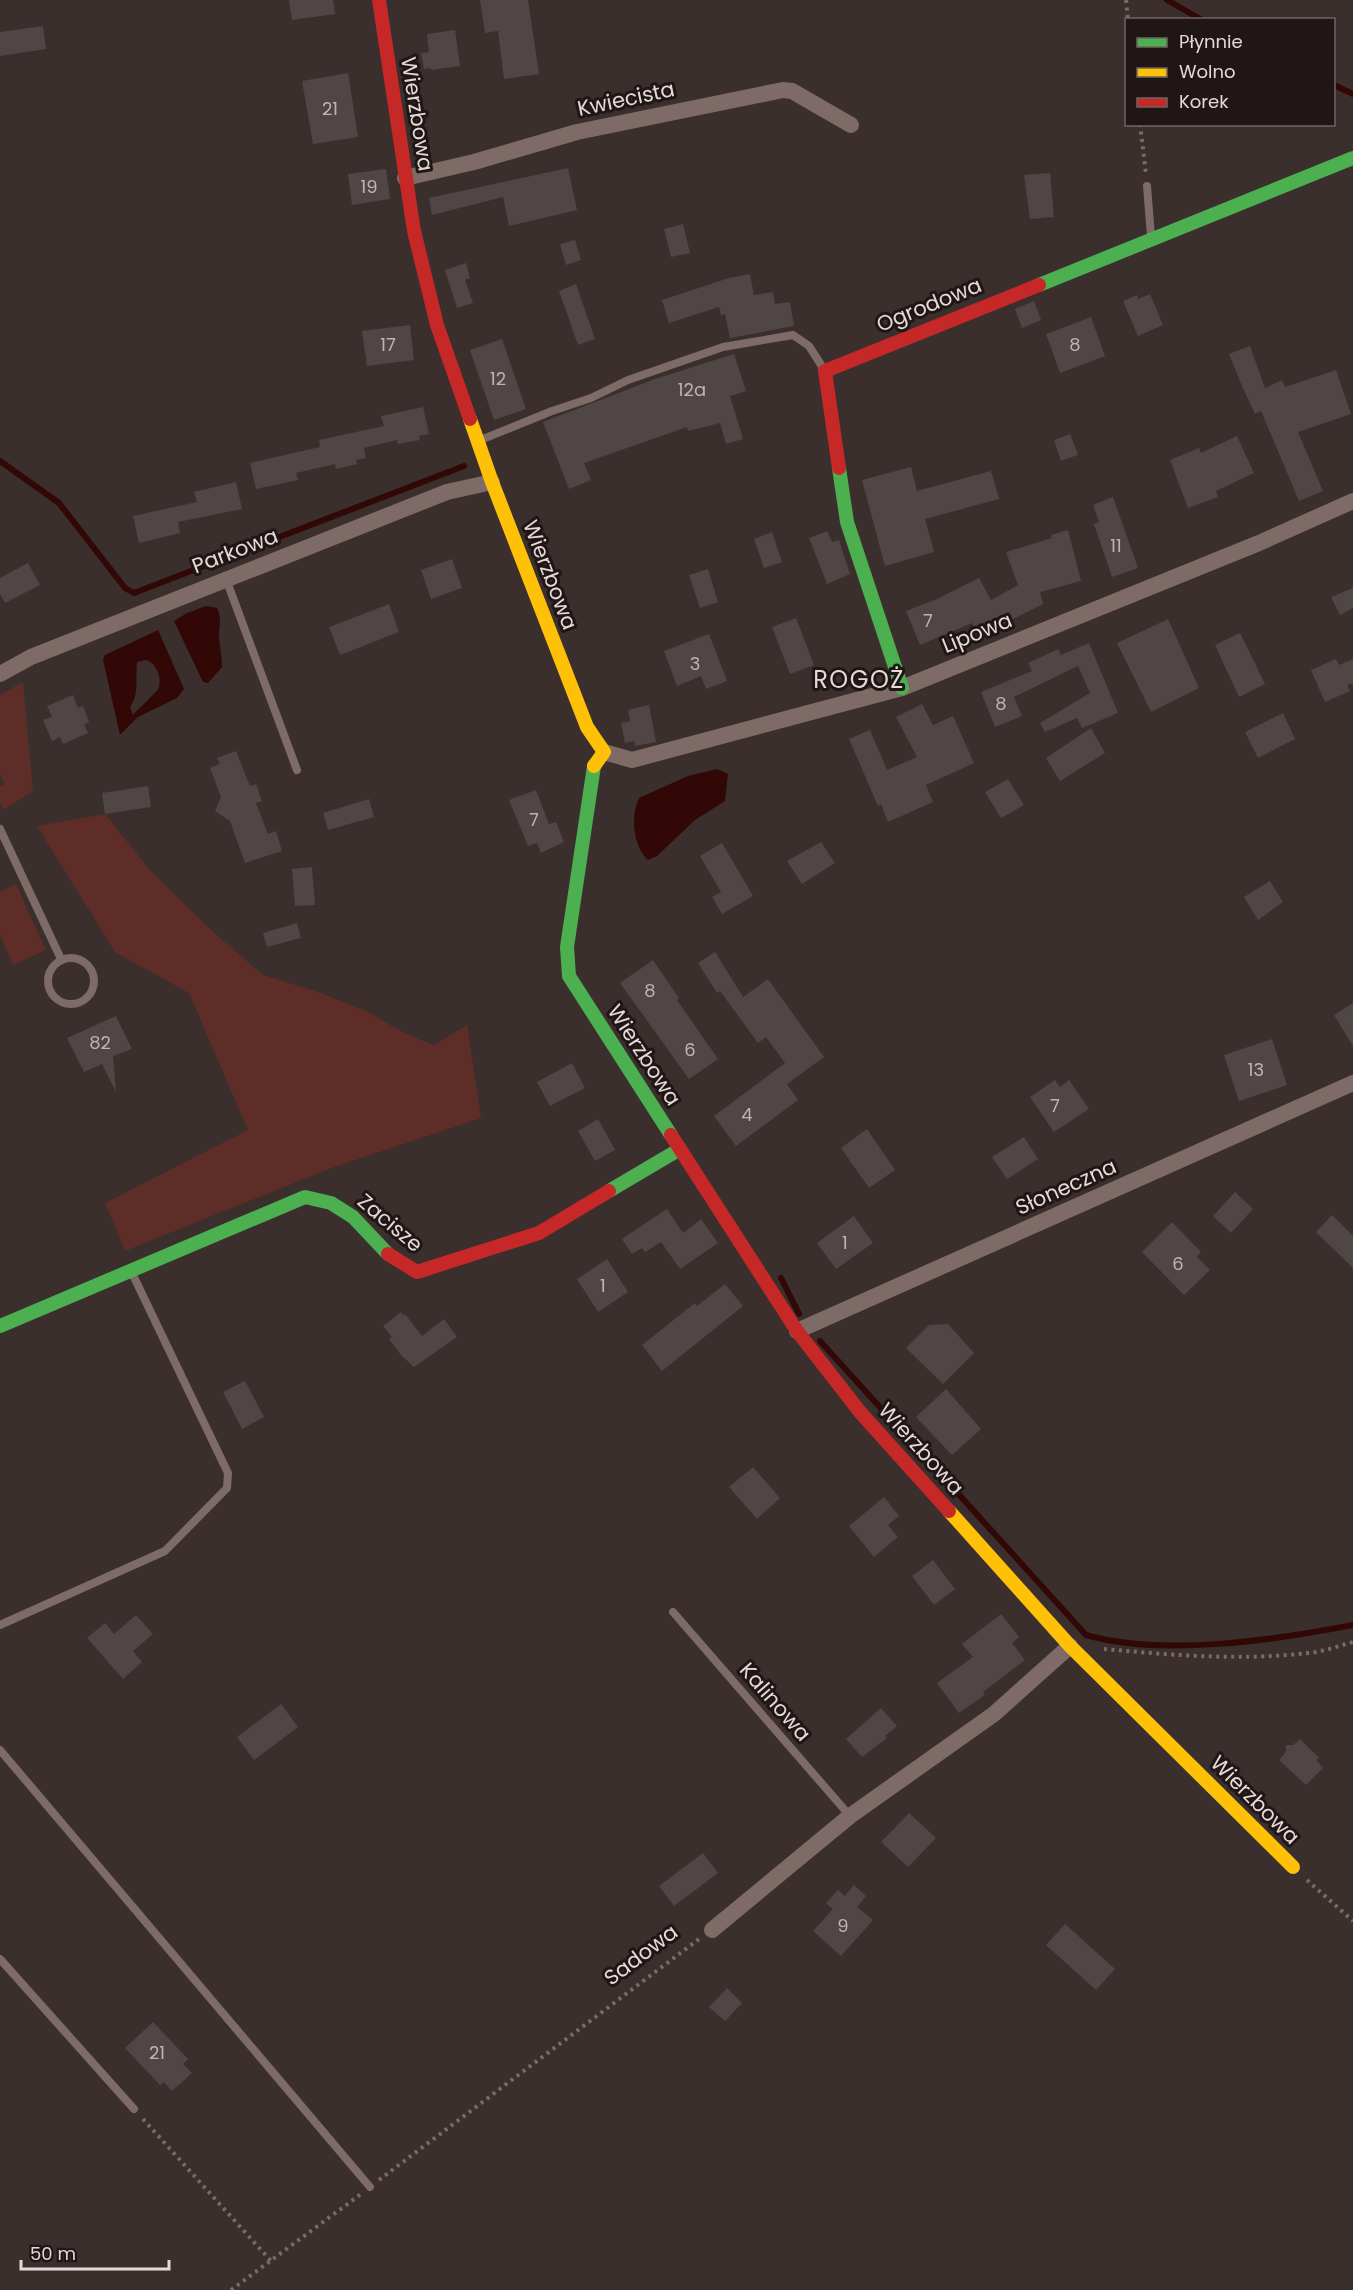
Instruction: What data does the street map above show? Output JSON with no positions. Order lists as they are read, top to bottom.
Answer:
{
  "streets": {
    "street": [
      "Kwiecista",
      "Wierzbowa",
      "Ogrodowa",
      "Parkowa",
      "Lipowa",
      "Słoneczna",
      "Zacisze",
      "Sadowa"
    ],
    "lane": ["Kalinowa"]
  },
  "crossings": [
    ["Kwiecista", "Wierzbowa"],
    ["Wierzbowa", "Parkowa"],
    ["Wierzbowa", "Lipowa"],
    ["Wierzbowa", "Słoneczna"],
    ["Wierzbowa", "Zacisze"],
    ["Wierzbowa", "Sadowa"],
    ["Kalinowa", "Sadowa"]
  ],
  "districts": ["ROGOŻ"],
  "house_numbers": [
    "21",
    "19",
    "17",
    "8",
    "12",
    "12a",
    "11",
    "7",
    "3",
    "8",
    "7",
    "8",
    "82",
    "6",
    "13",
    "7",
    "4",
    "1",
    "6",
    "1",
    "9",
    "21"
  ],
  "legend": ["Płynnie", "Wolno", "Korek"],
  "scale_bar": "50 m"
}
